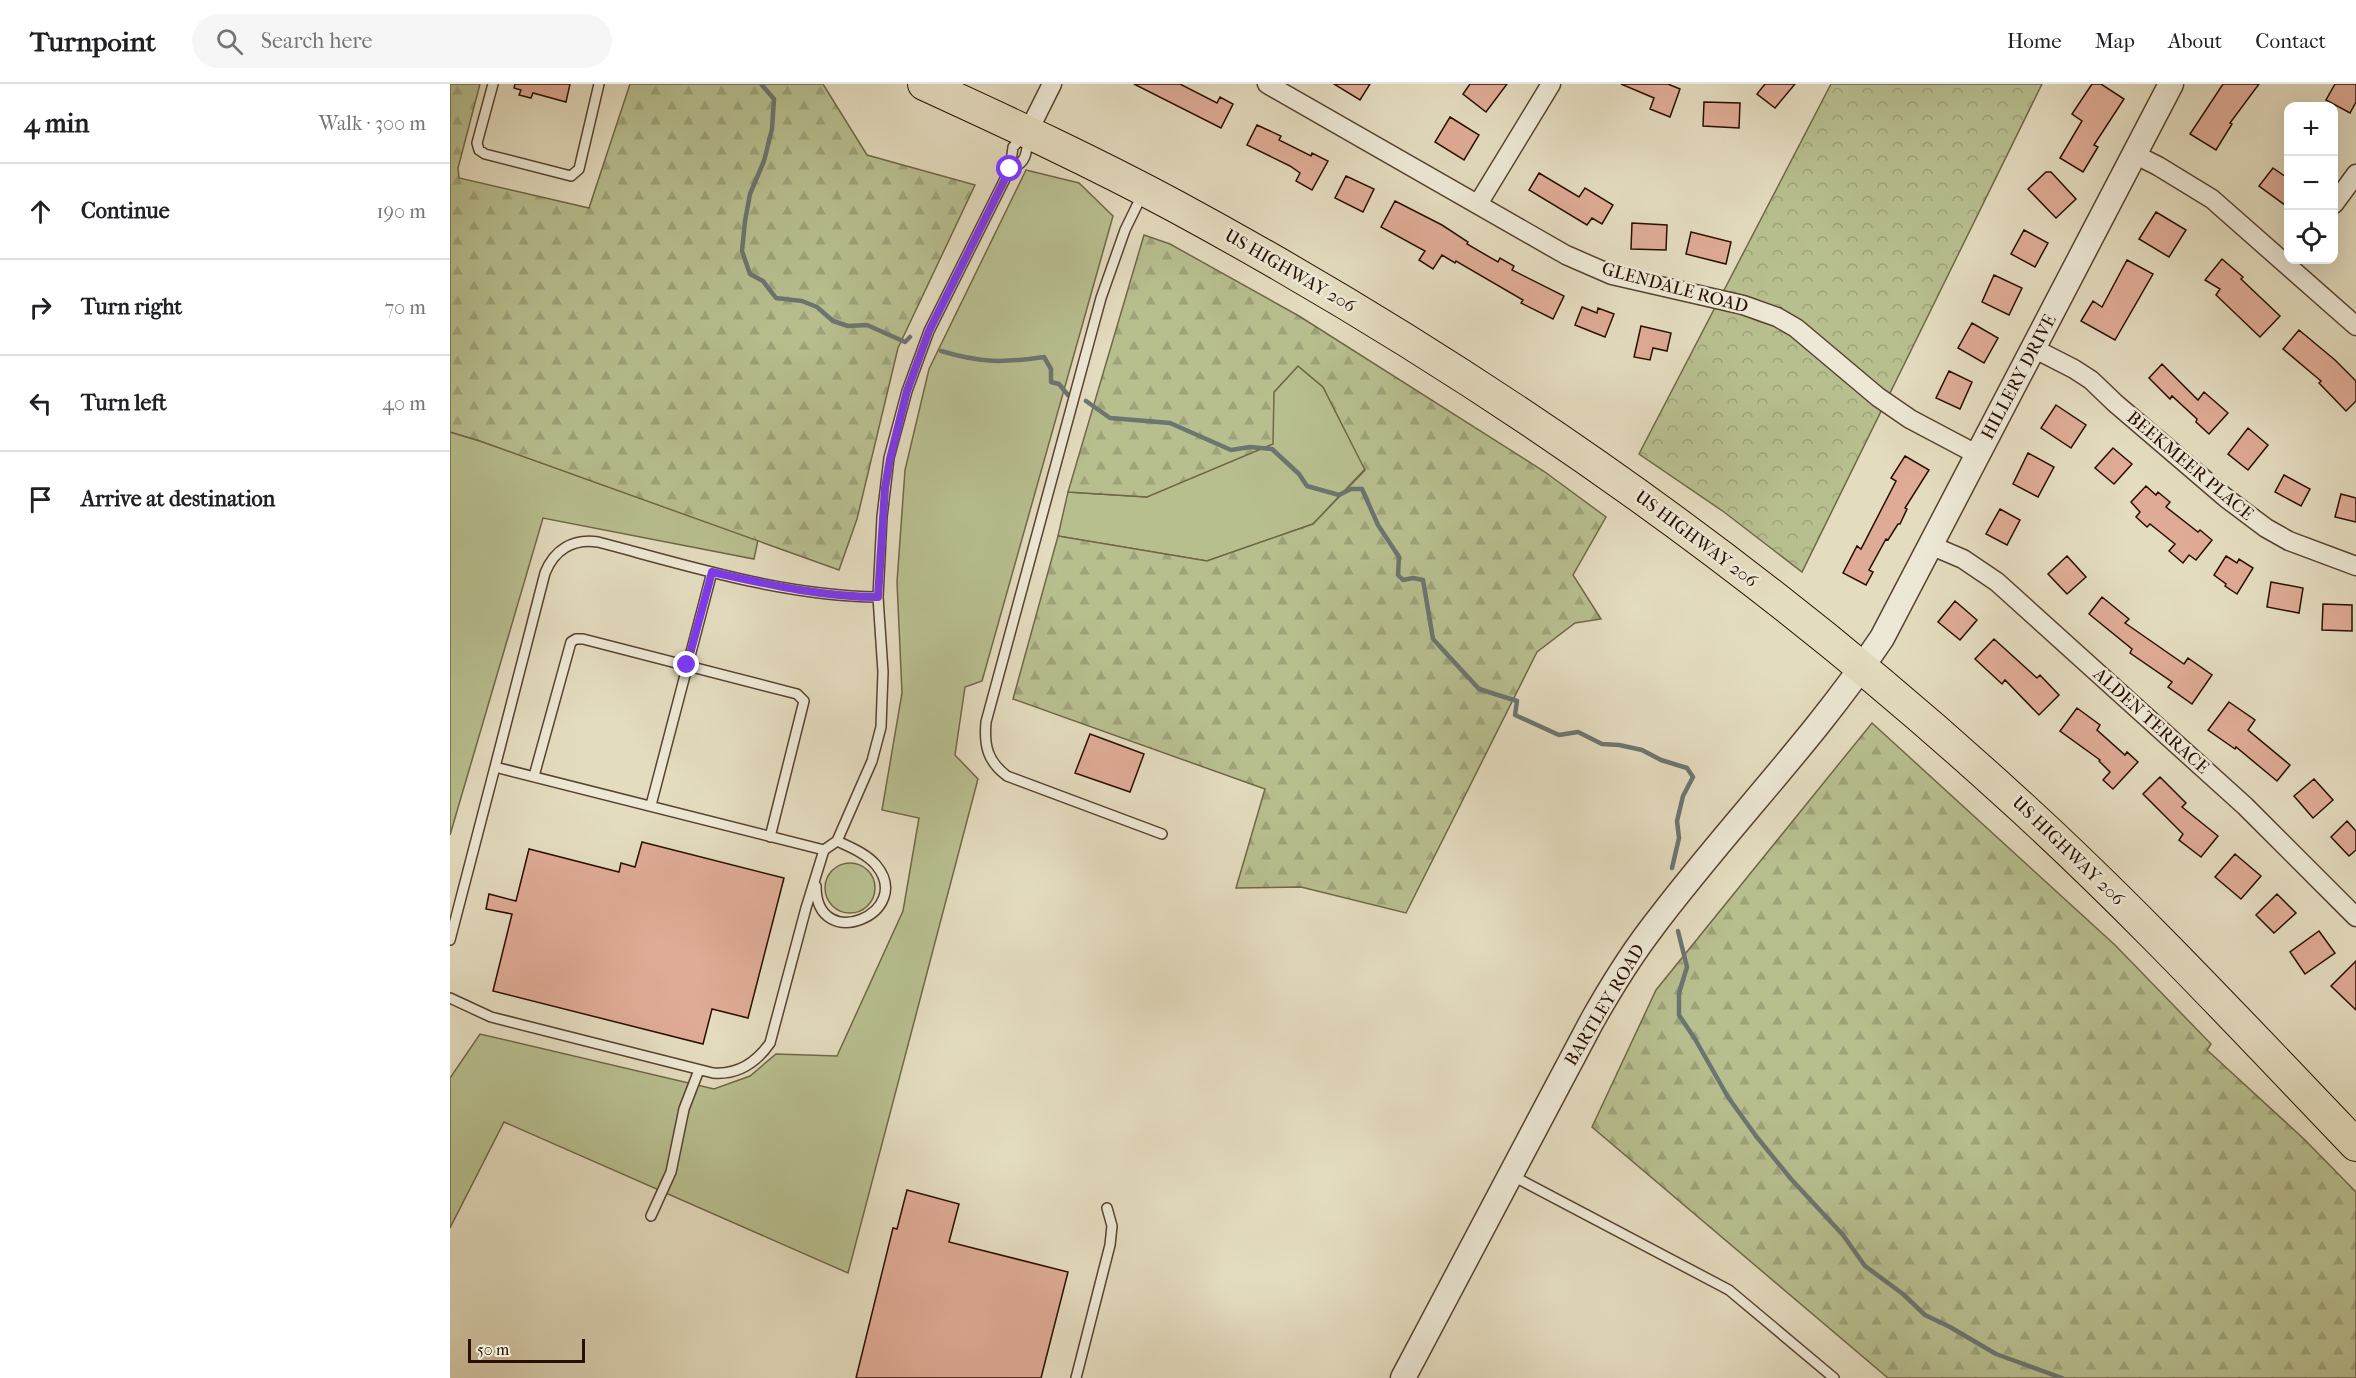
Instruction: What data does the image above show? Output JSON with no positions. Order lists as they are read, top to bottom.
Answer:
{
  "streets": {
    "highway": ["US HIGHWAY 206"],
    "street": [
      "GLENDALE ROAD",
      "HILLERY DRIVE",
      "BEEKMEER PLACE",
      "ALDEN TERRACE",
      "BARTLEY ROAD"
    ]
  },
  "crossings": [
    ["US HIGHWAY 206", "HILLERY DRIVE"],
    ["US HIGHWAY 206", "BARTLEY ROAD"],
    ["GLENDALE ROAD", "HILLERY DRIVE"],
    ["HILLERY DRIVE", "BEEKMEER PLACE"],
    ["HILLERY DRIVE", "ALDEN TERRACE"],
    ["HILLERY DRIVE", "BARTLEY ROAD"]
  ],
  "scale_bar": "50 m",
  "page": {
    "header": "Turnpoint",
    "search": "Search here",
    "nav": [
      "Home",
      "Map",
      "About",
      "Contact"
    ],
    "heading": ["4 min", "Walk · 300 m"],
    "map_buttons": ["+", "−"],
    "list": [
      ["Continue", "190 m"],
      ["Turn right", "70 m"],
      ["Turn left", "40 m"],
      "Arrive at destination"
    ],
    "scale": "50 m"
  }
}
